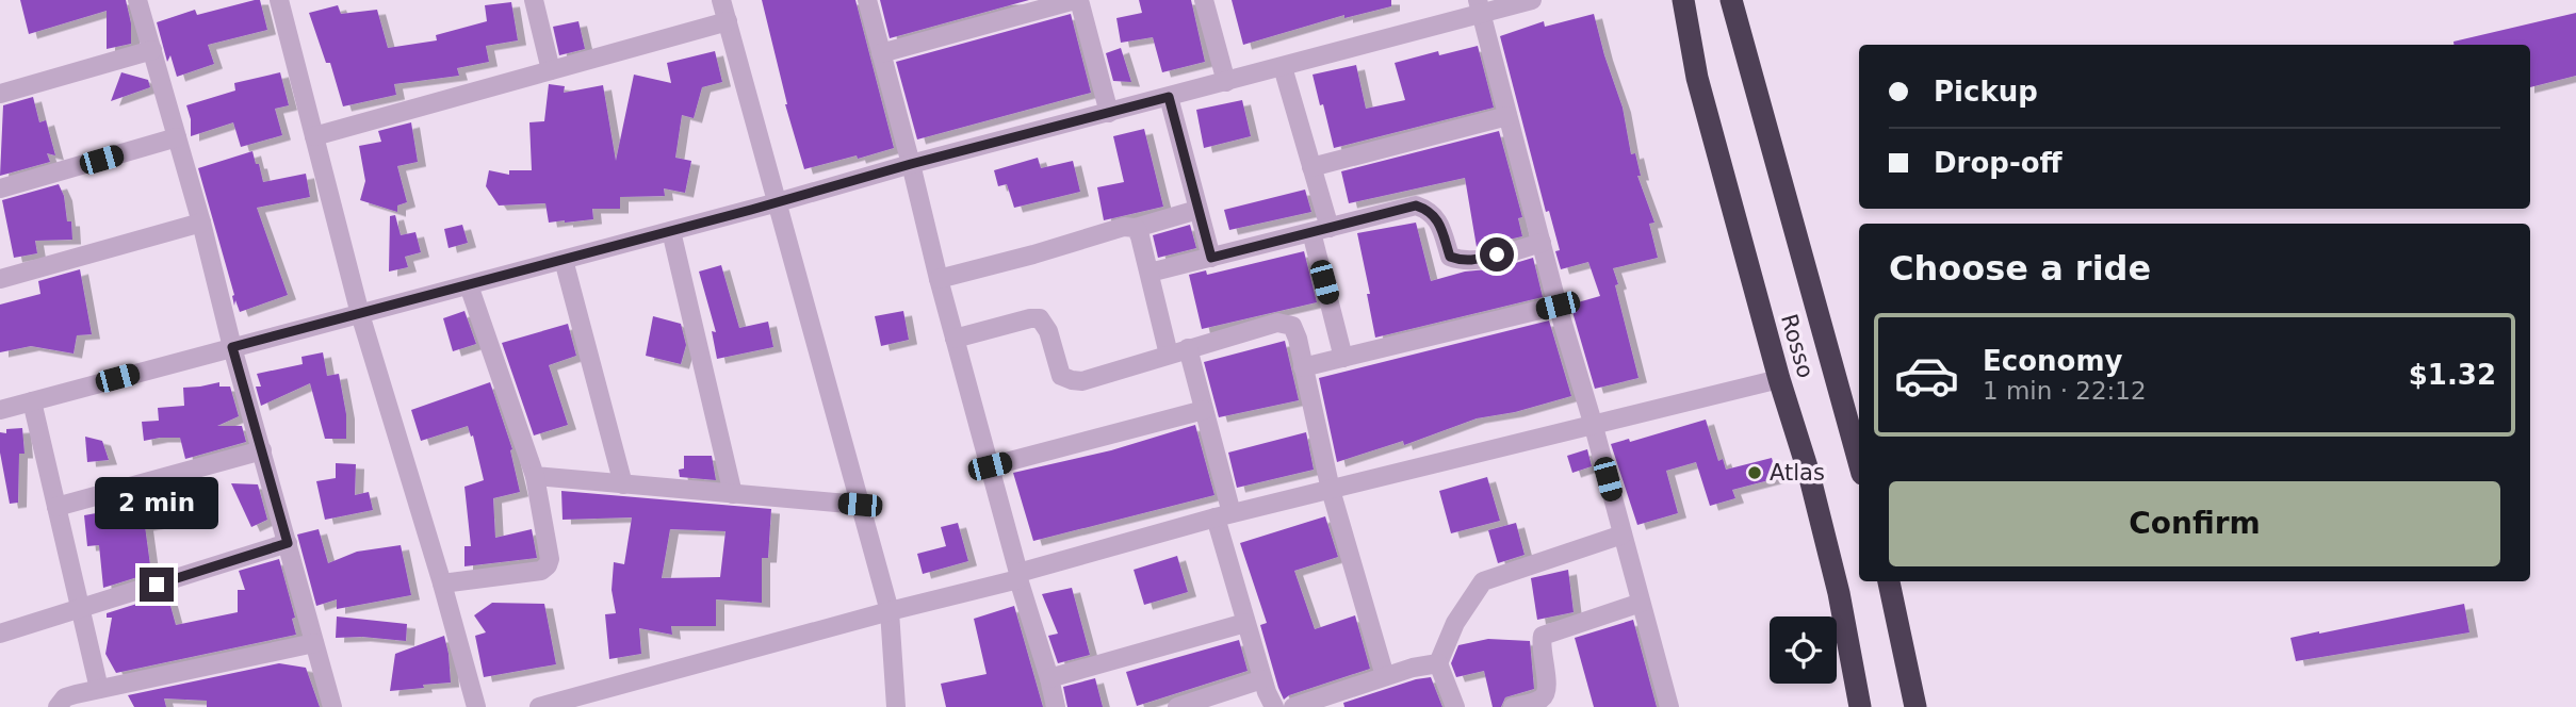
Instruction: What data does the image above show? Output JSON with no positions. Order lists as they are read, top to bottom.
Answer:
{
  "streets": {
    "highway": ["Rosso"]
  },
  "places": ["Atlas"],
  "page": {
    "banner": ["Pickup", "Drop-off"],
    "heading": "Choose a ride",
    "list": [
      {
        "name": "Economy",
        "note": "1 min · 22:12",
        "value": "$1.32"
      }
    ],
    "buttons": "Confirm",
    "bubble": "2 min"
  }
}
